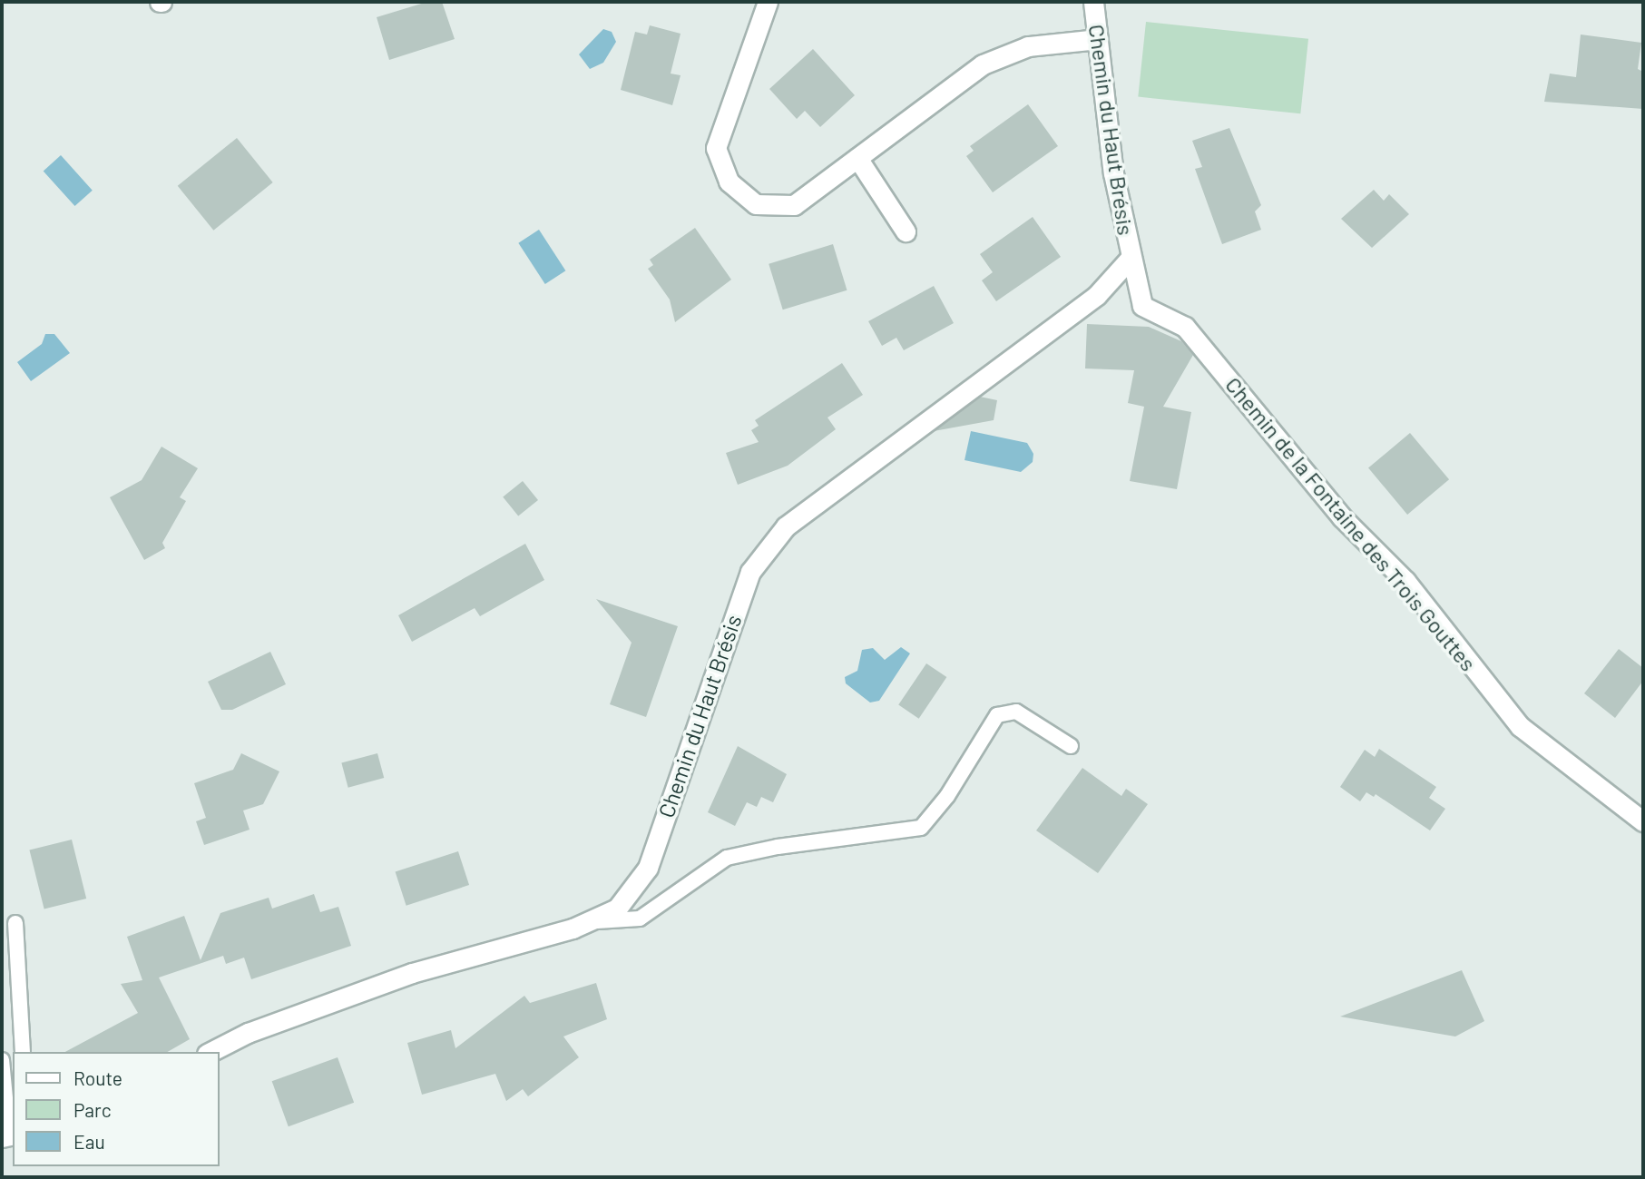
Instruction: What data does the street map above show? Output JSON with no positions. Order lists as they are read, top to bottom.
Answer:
{
  "streets": {
    "street": ["Chemin du Haut Brésis", "Chemin de la Fontaine des Trois Gouttes"]
  },
  "crossings": [
    ["Chemin du Haut Brésis", "Chemin de la Fontaine des Trois Gouttes"]
  ],
  "legend": ["Route", "Parc", "Eau"]
}
